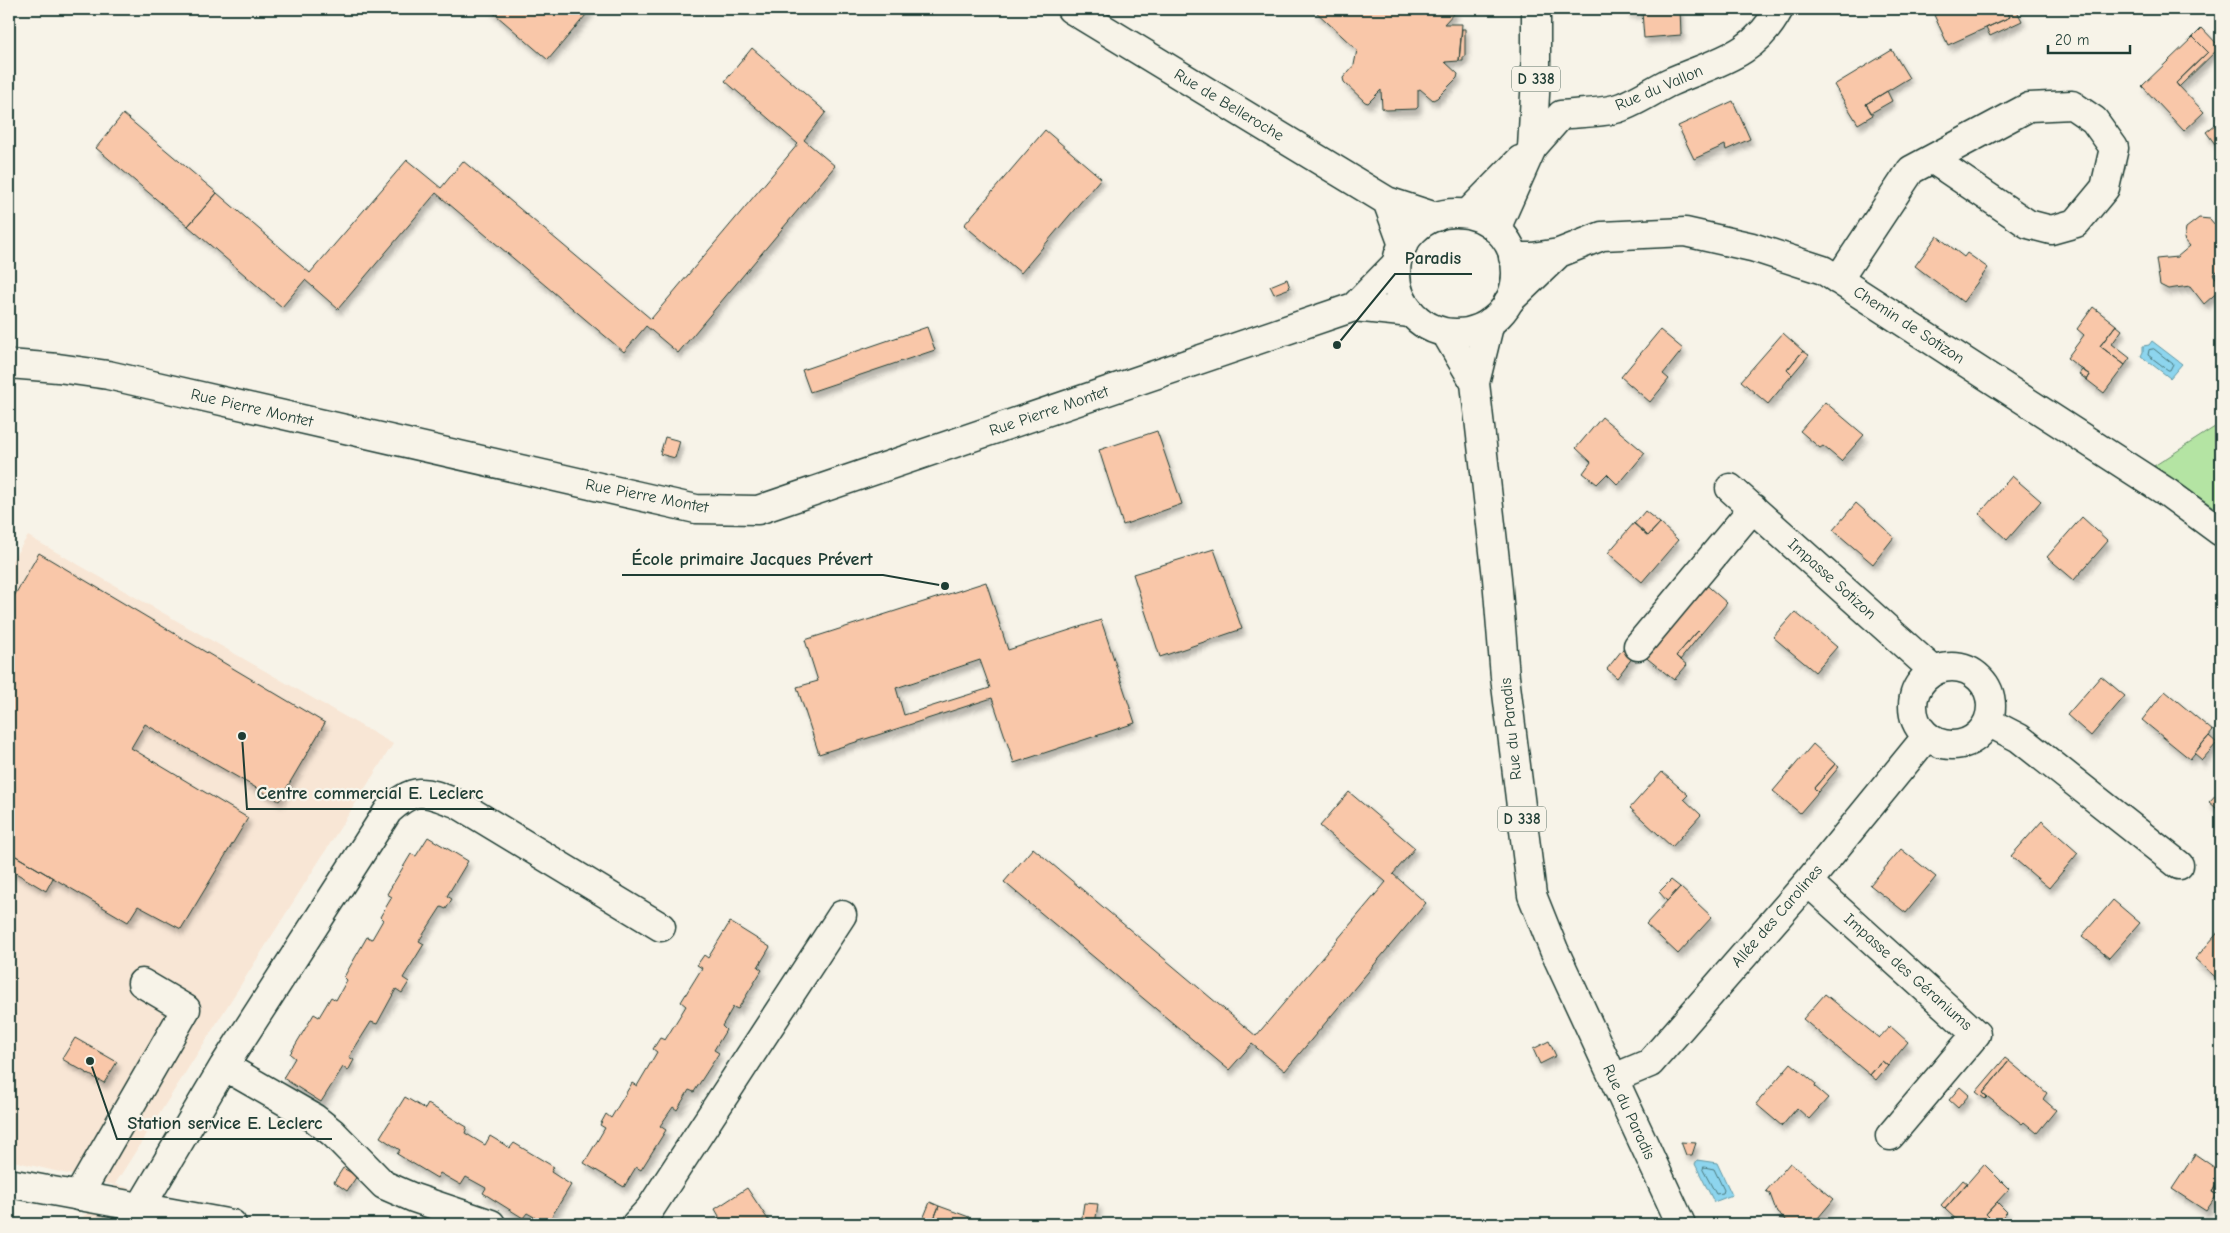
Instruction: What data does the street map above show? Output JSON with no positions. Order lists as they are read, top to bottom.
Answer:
{
  "streets": {
    "street": [
      "D 338",
      "Rue du Vallon",
      "Rue de Belleroche",
      "Chemin de Sotizon",
      "Rue Pierre Montet",
      "Impasse Sotizon",
      "Rue du Paradis",
      "Allée des Carolines",
      "Impasse des Géraniums"
    ]
  },
  "crossings": [
    ["D 338", "Rue du Vallon"],
    ["D 338", "Rue de Belleroche"],
    ["D 338", "Chemin de Sotizon"],
    ["D 338", "Rue Pierre Montet"],
    ["D 338", "Rue du Paradis"],
    ["Rue de Belleroche", "Chemin de Sotizon"],
    ["Rue de Belleroche", "Rue Pierre Montet"],
    ["Rue de Belleroche", "Rue du Paradis"],
    ["Chemin de Sotizon", "Rue Pierre Montet"],
    ["Chemin de Sotizon", "Rue du Paradis"],
    ["Rue Pierre Montet", "Rue du Paradis"],
    ["Impasse Sotizon", "Allée des Carolines"],
    ["Rue du Paradis", "Allée des Carolines"],
    ["Allée des Carolines", "Impasse des Géraniums"]
  ],
  "places": [
    "Paradis",
    "École primaire Jacques Prévert",
    "Centre commercial E. Leclerc",
    "Station service E. Leclerc"
  ],
  "scale_bar": "20 m"
}
